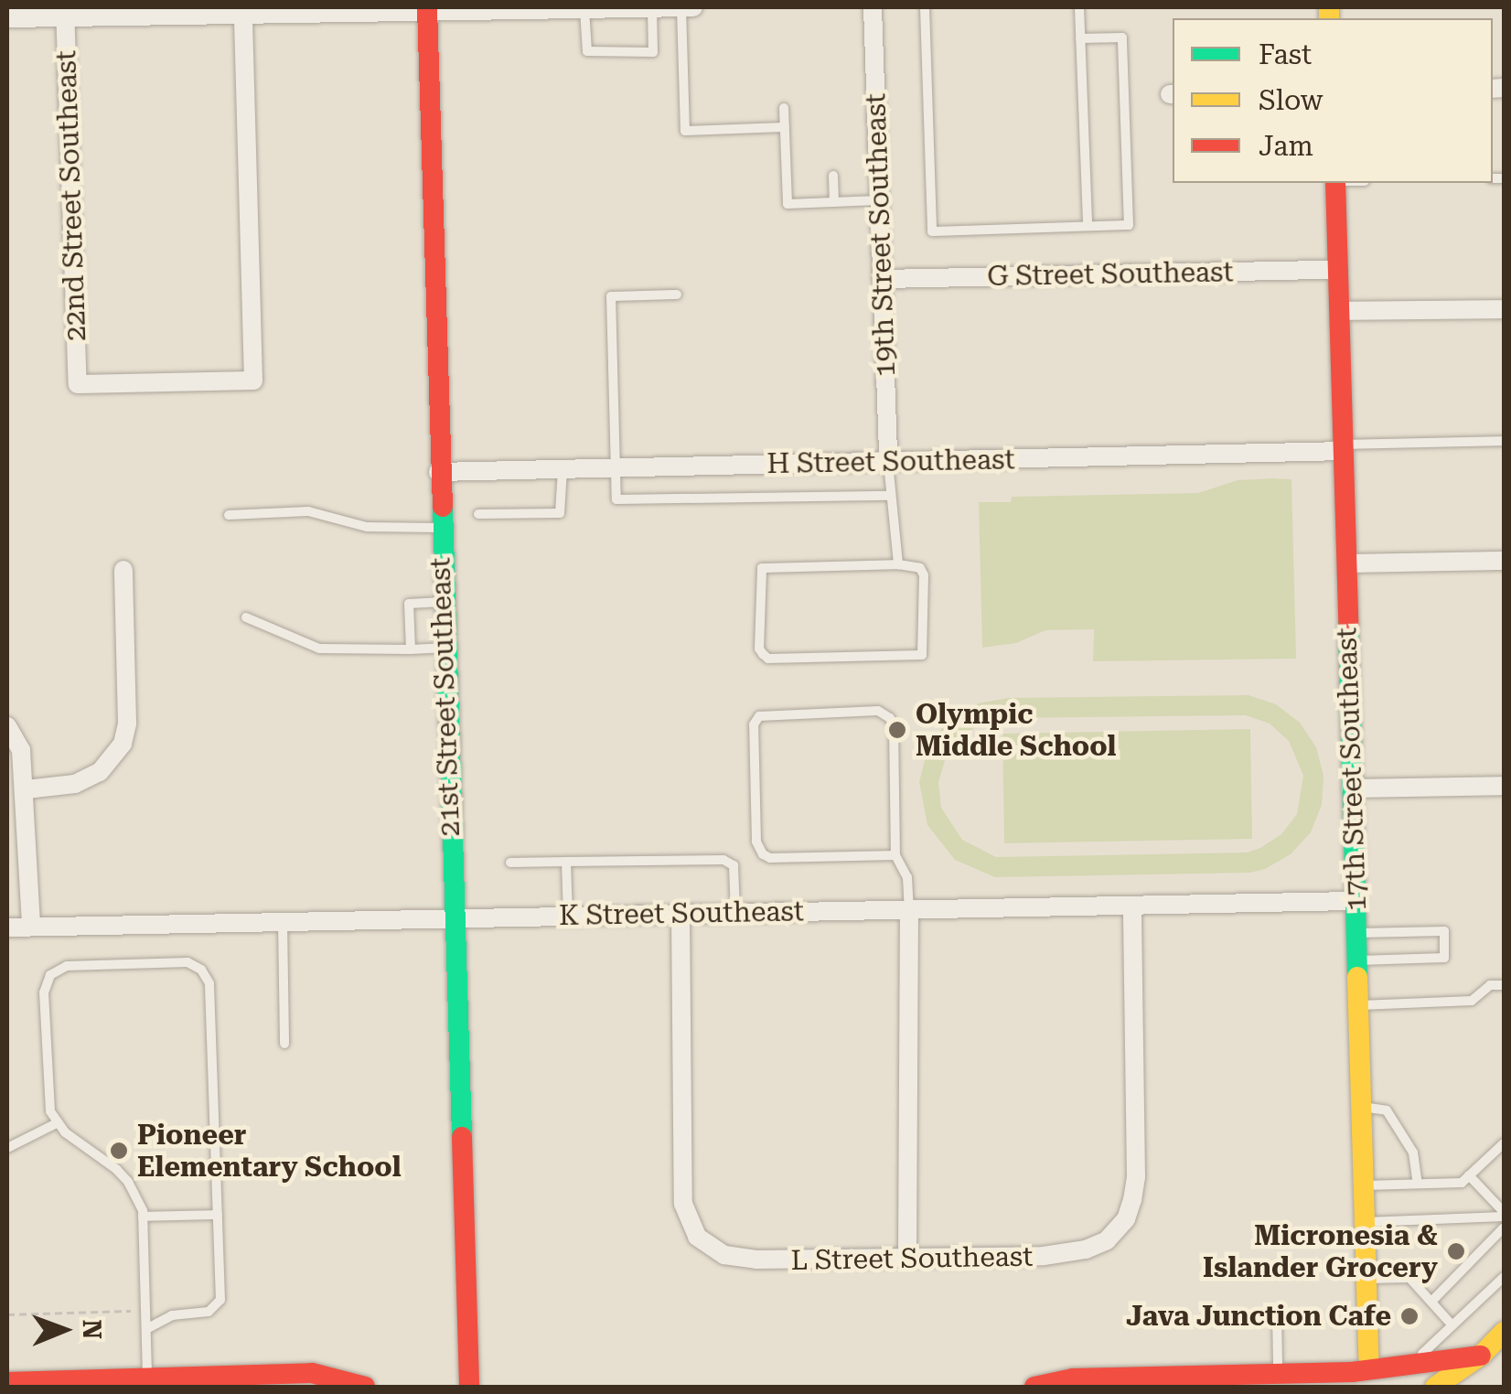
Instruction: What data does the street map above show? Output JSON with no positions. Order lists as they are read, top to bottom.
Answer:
{
  "streets": {
    "street": [
      "22nd Street Southeast",
      "19th Street Southeast",
      "G Street Southeast",
      "H Street Southeast",
      "21st Street Southeast",
      "17th Street Southeast",
      "K Street Southeast",
      "L Street Southeast"
    ]
  },
  "crossings": [
    ["19th Street Southeast", "G Street Southeast"],
    ["19th Street Southeast", "H Street Southeast"],
    ["G Street Southeast", "17th Street Southeast"],
    ["H Street Southeast", "21st Street Southeast"],
    ["H Street Southeast", "17th Street Southeast"],
    ["21st Street Southeast", "K Street Southeast"],
    ["17th Street Southeast", "K Street Southeast"],
    ["K Street Southeast", "L Street Southeast"]
  ],
  "places": [
    "Olympic Middle School",
    "Pioneer Elementary School",
    "Micronesia & Islander Grocery",
    "Java Junction Cafe"
  ],
  "legend": ["Fast", "Slow", "Jam"],
  "north": "right"
}
